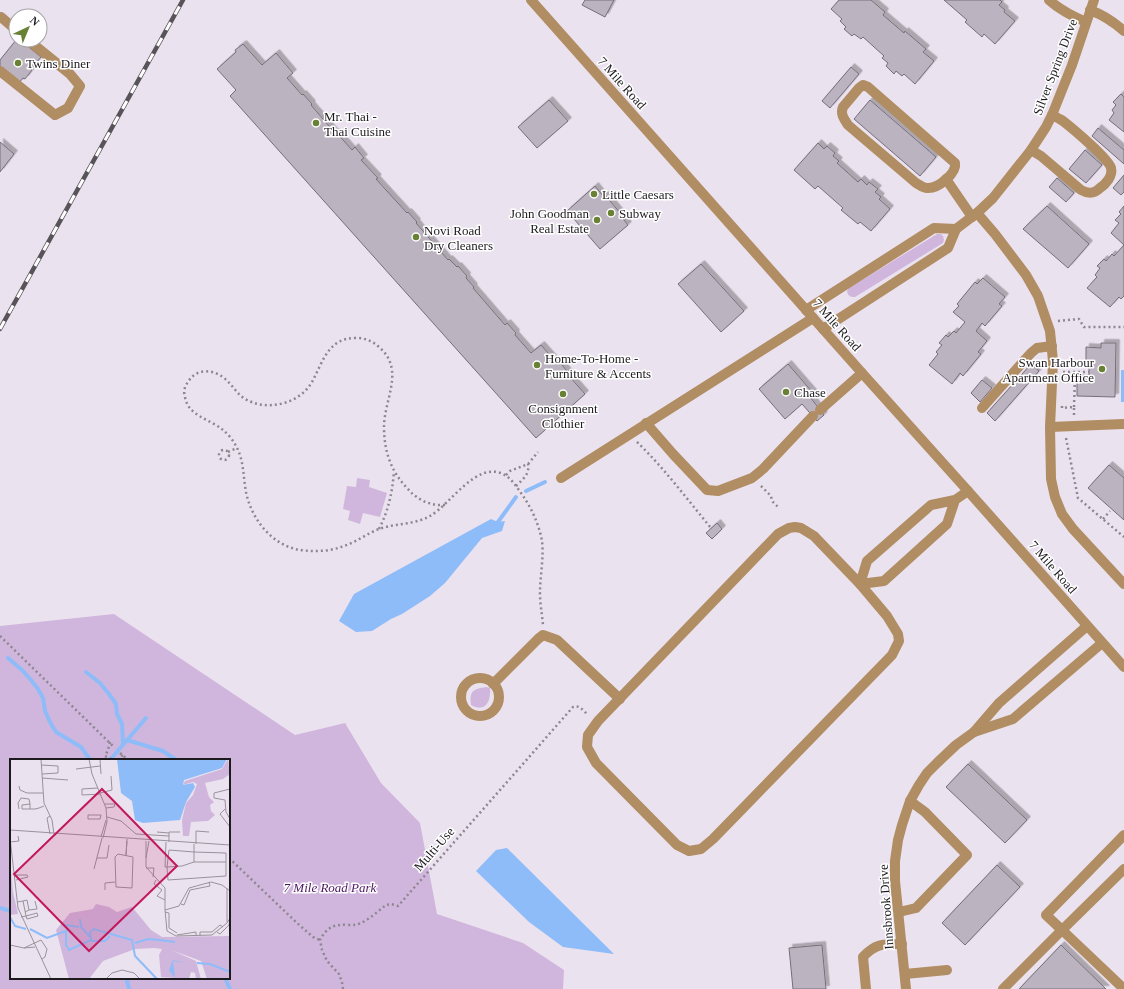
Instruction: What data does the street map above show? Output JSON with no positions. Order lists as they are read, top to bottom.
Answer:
{
  "streets": {
    "street": ["Silver Spring Drive", "7 Mile Road", "Innsbrook Drive"],
    "path": ["Multi-Use"]
  },
  "crossings": [
    ["7 Mile Road", "Innsbrook Drive"]
  ],
  "parks": ["7 Mile Road Park"],
  "places": [
    "Twins Diner",
    "Mr. Thai - Thai Cuisine",
    "Little Caesars",
    "Subway",
    "John Goodman Real Estate",
    "Novi Road Dry Cleaners",
    "Home-To-Home - Furniture & Accents",
    "Swan Harbour Apartment Office",
    "Chase",
    "Consignment Clothier"
  ],
  "north": "top right"
}
